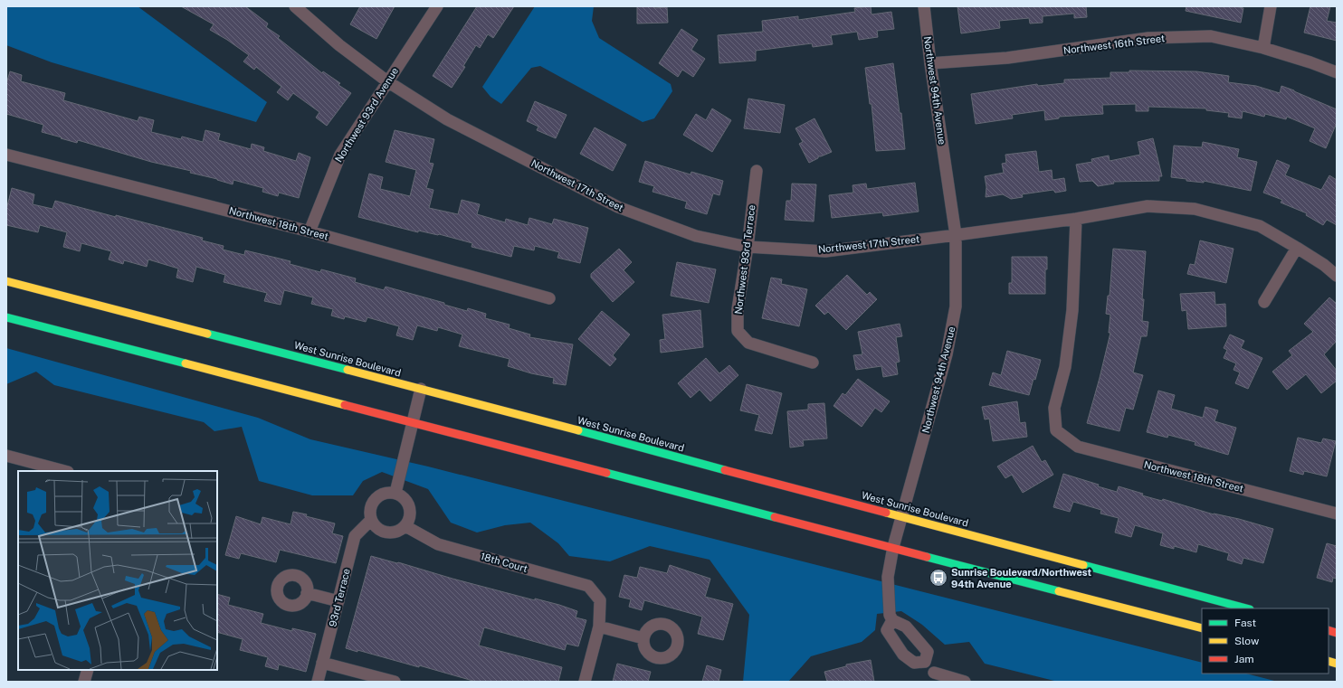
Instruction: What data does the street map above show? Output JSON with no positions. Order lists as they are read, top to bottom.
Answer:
{
  "streets": {
    "highway": ["West Sunrise Boulevard"],
    "street": [
      "Northwest 16th Street",
      "Northwest 94th Avenue",
      "Northwest 93rd Avenue",
      "Northwest 17th Street",
      "Northwest 18th Street",
      "Northwest 93rd Terrace",
      "18th Court",
      "93rd Terrace"
    ]
  },
  "crossings": [
    ["Northwest 16th Street", "Northwest 94th Avenue"],
    ["Northwest 94th Avenue", "Northwest 17th Street"],
    ["Northwest 94th Avenue", "West Sunrise Boulevard"],
    ["Northwest 93rd Avenue", "Northwest 17th Street"],
    ["Northwest 93rd Avenue", "Northwest 18th Street"],
    ["Northwest 17th Street", "Northwest 18th Street"],
    ["Northwest 17th Street", "Northwest 93rd Terrace"],
    ["18th Court", "93rd Terrace"]
  ],
  "places": {
    "bus stop": ["Sunrise Boulevard/Northwest 94th Avenue"]
  },
  "legend": ["Fast", "Slow", "Jam"]
}
